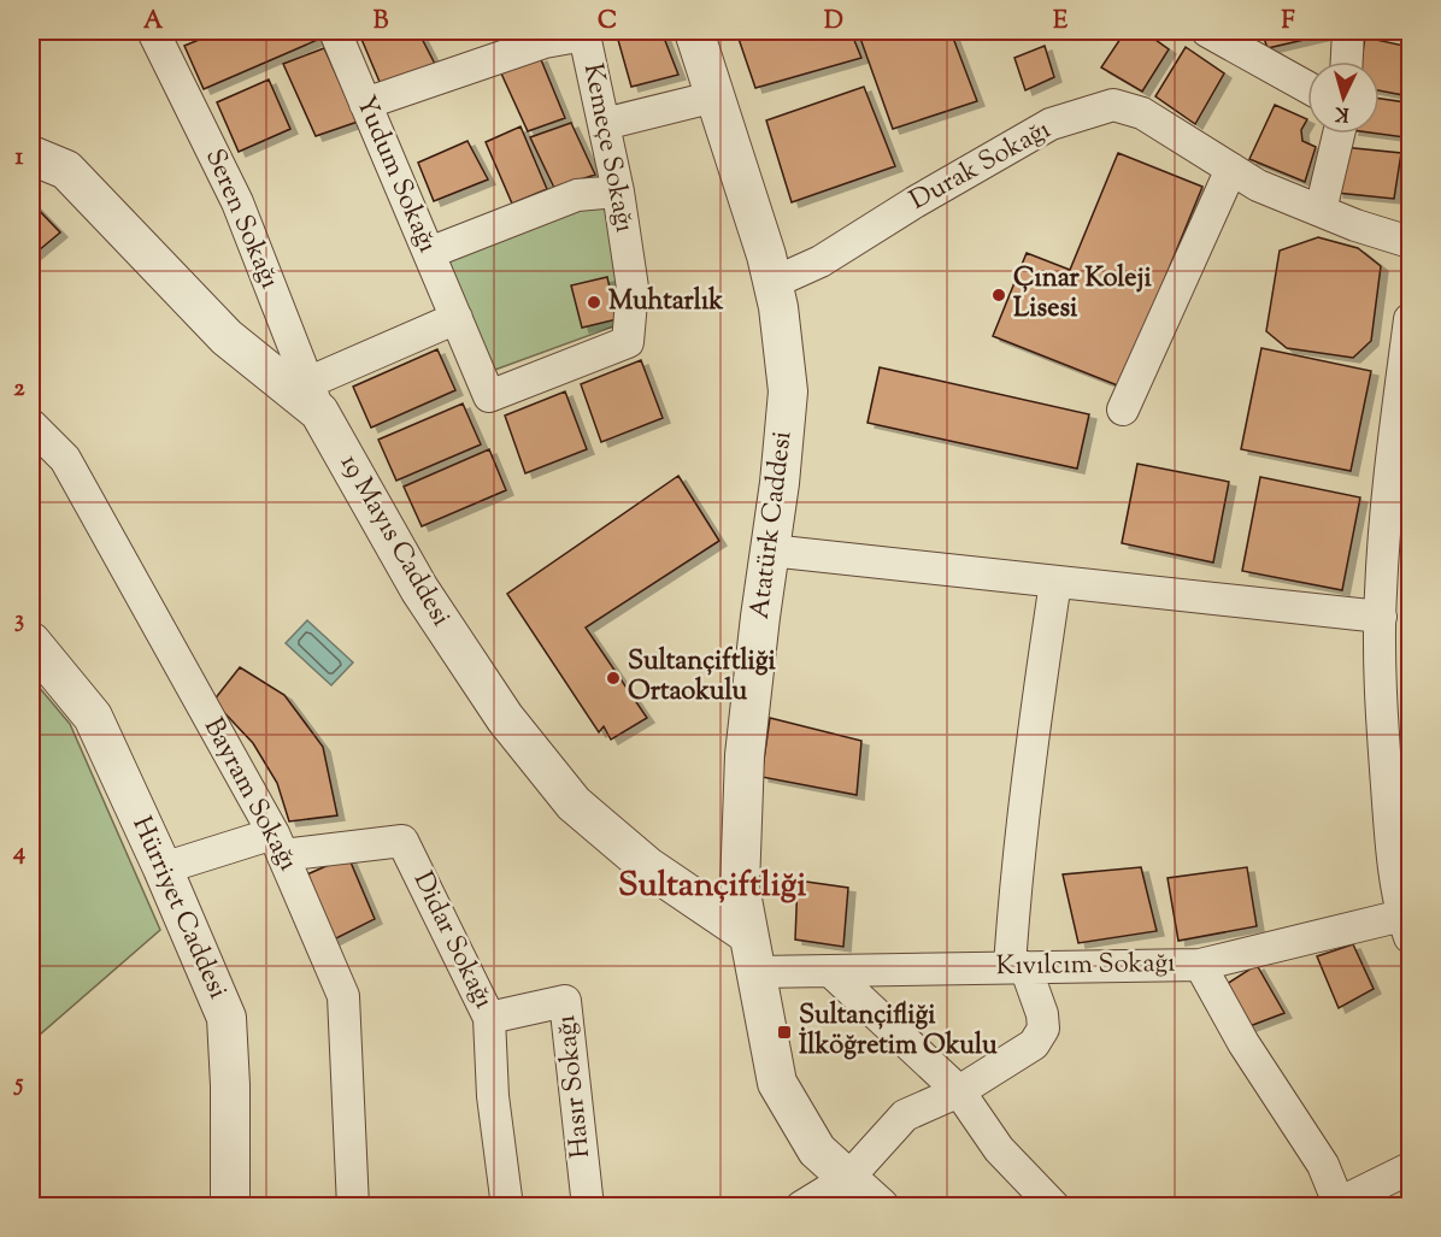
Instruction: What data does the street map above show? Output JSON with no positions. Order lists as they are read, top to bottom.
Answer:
{
  "streets": {
    "street": [
      "Kemeçe Sokağı",
      "Durak Sokağı",
      "Yudum Sokağı",
      "Seren Sokağı",
      "Atatürk Caddesi",
      "19 Mayıs Caddesi",
      "Bayram Sokağı",
      "Hürriyet Caddesi",
      "Didar Sokağı",
      "Kıvılcım Sokağı",
      "Hasır Sokağı"
    ]
  },
  "crossings": [
    ["Kemeçe Sokağı", "Yudum Sokağı"],
    ["Durak Sokağı", "Atatürk Caddesi"],
    ["Seren Sokağı", "19 Mayıs Caddesi"],
    ["Atatürk Caddesi", "19 Mayıs Caddesi"],
    ["Atatürk Caddesi", "Kıvılcım Sokağı"],
    ["Bayram Sokağı", "Didar Sokağı"],
    ["Didar Sokağı", "Hasır Sokağı"]
  ],
  "districts": ["Sultançiftliği"],
  "places": {
    "other": ["Çınar Koleji Lisesi", "Muhtarlık", "Sultançiftliği Ortaokulu"],
    "transit": ["Sultançifliği İlköğretim Okulu"]
  },
  "north": "bottom",
  "grid": {
    "columns": [
      "A",
      "B",
      "C",
      "D",
      "E",
      "F"
    ],
    "rows": [
      "1",
      "2",
      "3",
      "4",
      "5"
    ]
  }
}
